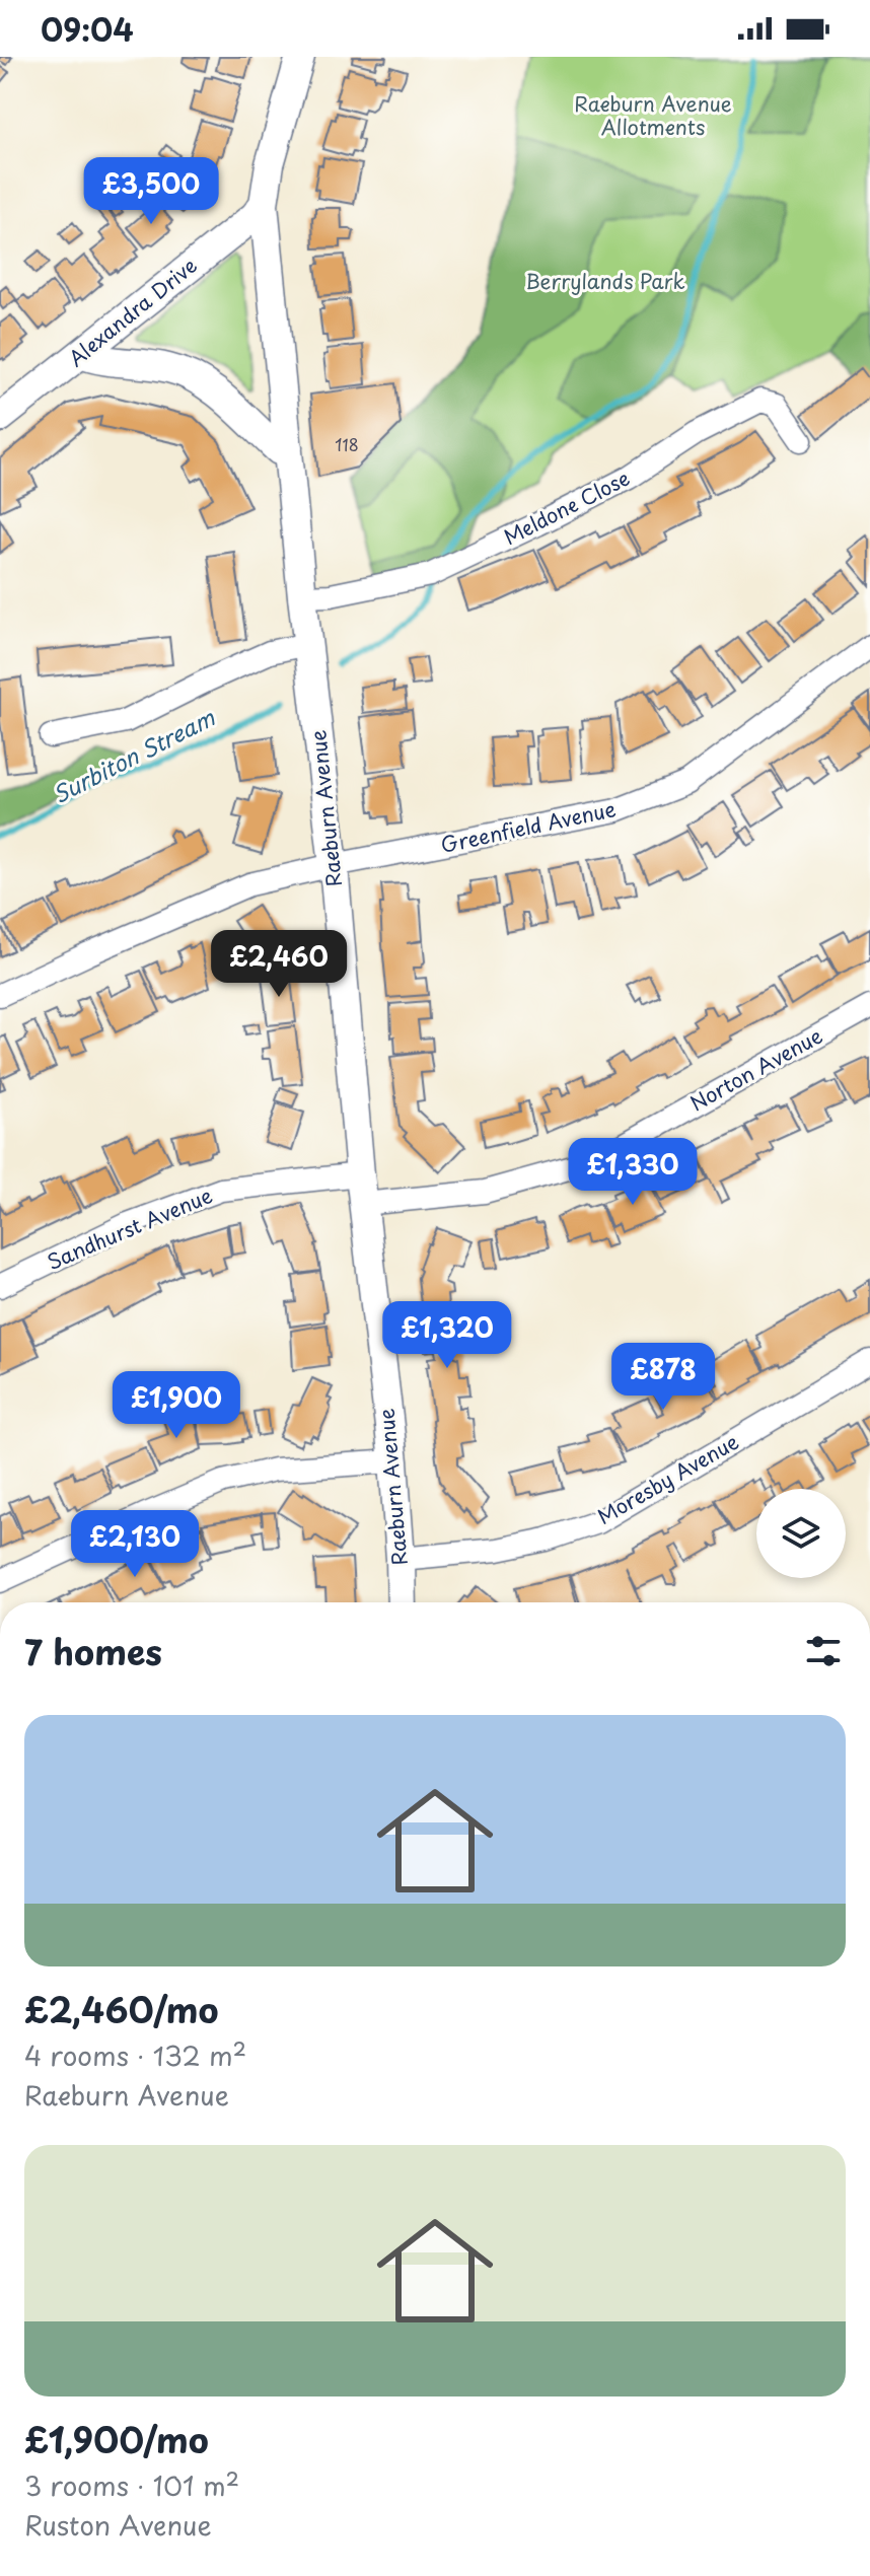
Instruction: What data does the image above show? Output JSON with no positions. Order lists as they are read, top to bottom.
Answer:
{
  "streets": {
    "street": [
      "Alexandra Drive",
      "Meldone Close",
      "Raeburn Avenue",
      "Greenfield Avenue",
      "Norton Avenue",
      "Sandhurst Avenue",
      "Moresby Avenue"
    ]
  },
  "crossings": [
    ["Alexandra Drive", "Raeburn Avenue"],
    ["Meldone Close", "Raeburn Avenue"],
    ["Raeburn Avenue", "Greenfield Avenue"],
    ["Raeburn Avenue", "Norton Avenue"],
    ["Raeburn Avenue", "Sandhurst Avenue"],
    ["Raeburn Avenue", "Moresby Avenue"]
  ],
  "water": ["Surbiton Stream"],
  "parks": ["Raeburn Avenue Allotments", "Berrylands Park"],
  "house_numbers": ["118"],
  "page": {
    "status": "09:04",
    "price": [
      "£3,500",
      "£2,460",
      "£1,330",
      "£1,320",
      "£878",
      "£1,900",
      "£2,130"
    ],
    "heading": "7 homes",
    "list": [
      {
        "name": "£2,460/mo",
        "note": "4 rooms · 132 m² · Raeburn Avenue"
      },
      {
        "name": "£1,900/mo",
        "note": "3 rooms · 101 m² · Ruston Avenue"
      }
    ]
  }
}
